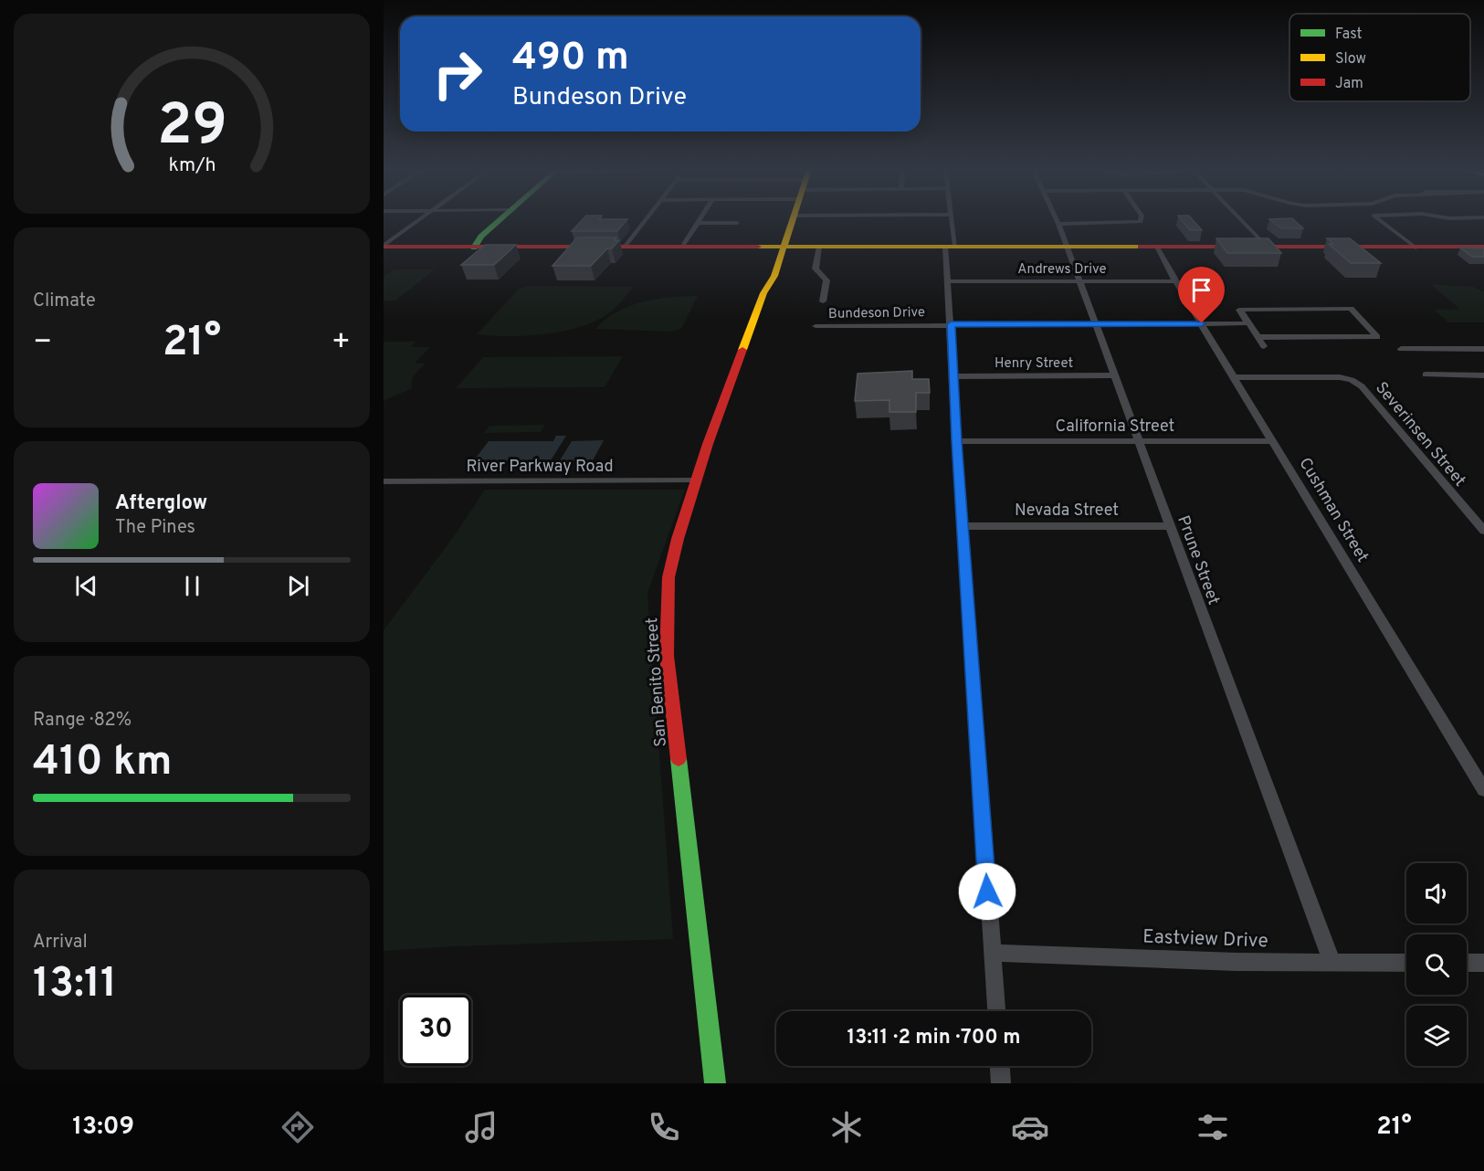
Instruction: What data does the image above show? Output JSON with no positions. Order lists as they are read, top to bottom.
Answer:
{
  "streets": {
    "street": [
      "Andrews Drive",
      "Bundeson Drive",
      "Henry Street",
      "California Street",
      "Severinsen Street",
      "River Parkway Road",
      "Nevada Street",
      "Cushman Street",
      "Prune Street",
      "San Benito Street",
      "Eastview Drive"
    ]
  },
  "crossings": [
    ["Andrews Drive", "Cushman Street"],
    ["Andrews Drive", "Prune Street"],
    ["Bundeson Drive", "Cushman Street"],
    ["Bundeson Drive", "Prune Street"],
    ["Henry Street", "Prune Street"],
    ["California Street", "Cushman Street"],
    ["California Street", "Prune Street"],
    ["Severinsen Street", "Cushman Street"],
    ["River Parkway Road", "San Benito Street"],
    ["Nevada Street", "Prune Street"],
    ["Prune Street", "Eastview Drive"]
  ],
  "legend": ["Fast", "Slow", "Jam"],
  "page": {
    "turn": ["490 m", "Bundeson Drive"],
    "tile": [
      "Climate",
      ["Range · 82%", "410 km"],
      ["Arrival", "13:11"]
    ],
    "heat": ["−", "21°", "+"],
    "song": ["Afterglow", "The Pines"],
    "limit": "30",
    "trip": "13:11 · 2 min · 700 m",
    "tabs": ["13:09", "21°"],
    "gauge": ["29", "km/h"]
  }
}
